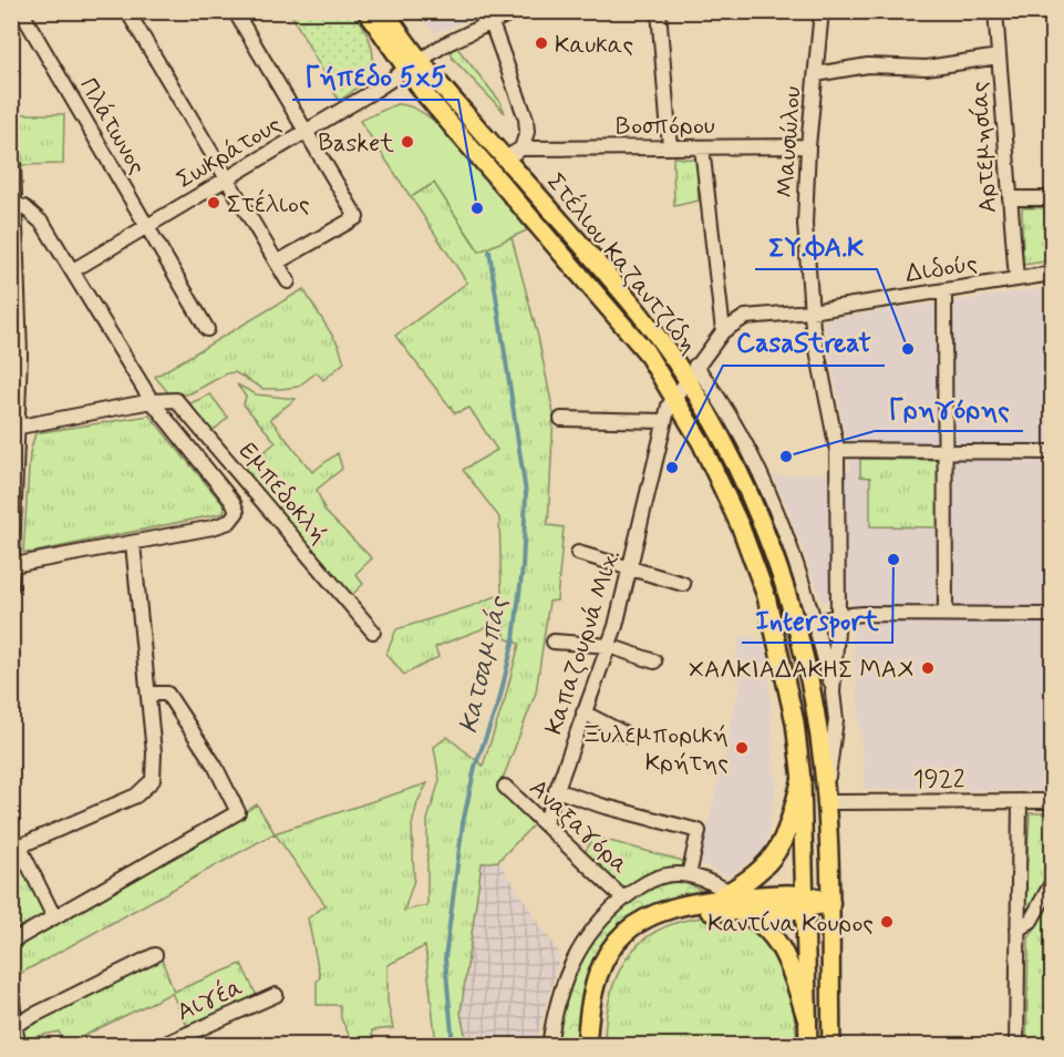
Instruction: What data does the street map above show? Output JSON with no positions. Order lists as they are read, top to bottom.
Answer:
{
  "streets": {
    "main road": ["Στέλιου Καζαντζίδη"],
    "street": [
      "Βοσπόρου",
      "Πλάτωνος",
      "Μαυσώλου",
      "Αρτεμησίας",
      "Σωκράτους",
      "Διδούς",
      "Εμπεδοκλή",
      "Καπαζουρνά Μιχ.",
      "1922",
      "Αναξαγόρα",
      "Αιγέα"
    ]
  },
  "crossings": [
    ["Βοσπόρου", "Μαυσώλου"],
    ["Πλάτωνος", "Σωκράτους"],
    ["Μαυσώλου", "Στέλιου Καζαντζίδη"],
    ["Μαυσώλου", "Διδούς"],
    ["Μαυσώλου", "1922"],
    ["Αρτεμησίας", "Διδούς"],
    ["Σωκράτους", "Στέλιου Καζαντζίδη"],
    ["Σωκράτους", "Εμπεδοκλή"],
    ["Στέλιου Καζαντζίδη", "Διδούς"],
    ["Στέλιου Καζαντζίδη", "Καπαζουρνά Μιχ."],
    ["Στέλιου Καζαντζίδη", "1922"],
    ["Διδούς", "Καπαζουρνά Μιχ."],
    ["Καπαζουρνά Μιχ.", "Αναξαγόρα"]
  ],
  "water": ["Κατσαμπάς"],
  "places": [
    "Καυκας",
    "Basket",
    "Στέλιος",
    "Γήπεδο 5x5",
    "ΣΥ.ΦΑ.Κ",
    "Γρηγόρης",
    "CasaStreat",
    "Intersport",
    "ΧΑΛΚΙΑΔΑΚΗΣ MAX",
    "Ξυλεμπορική Κρήτης",
    "Καντίνα Κουρος"
  ]
}
